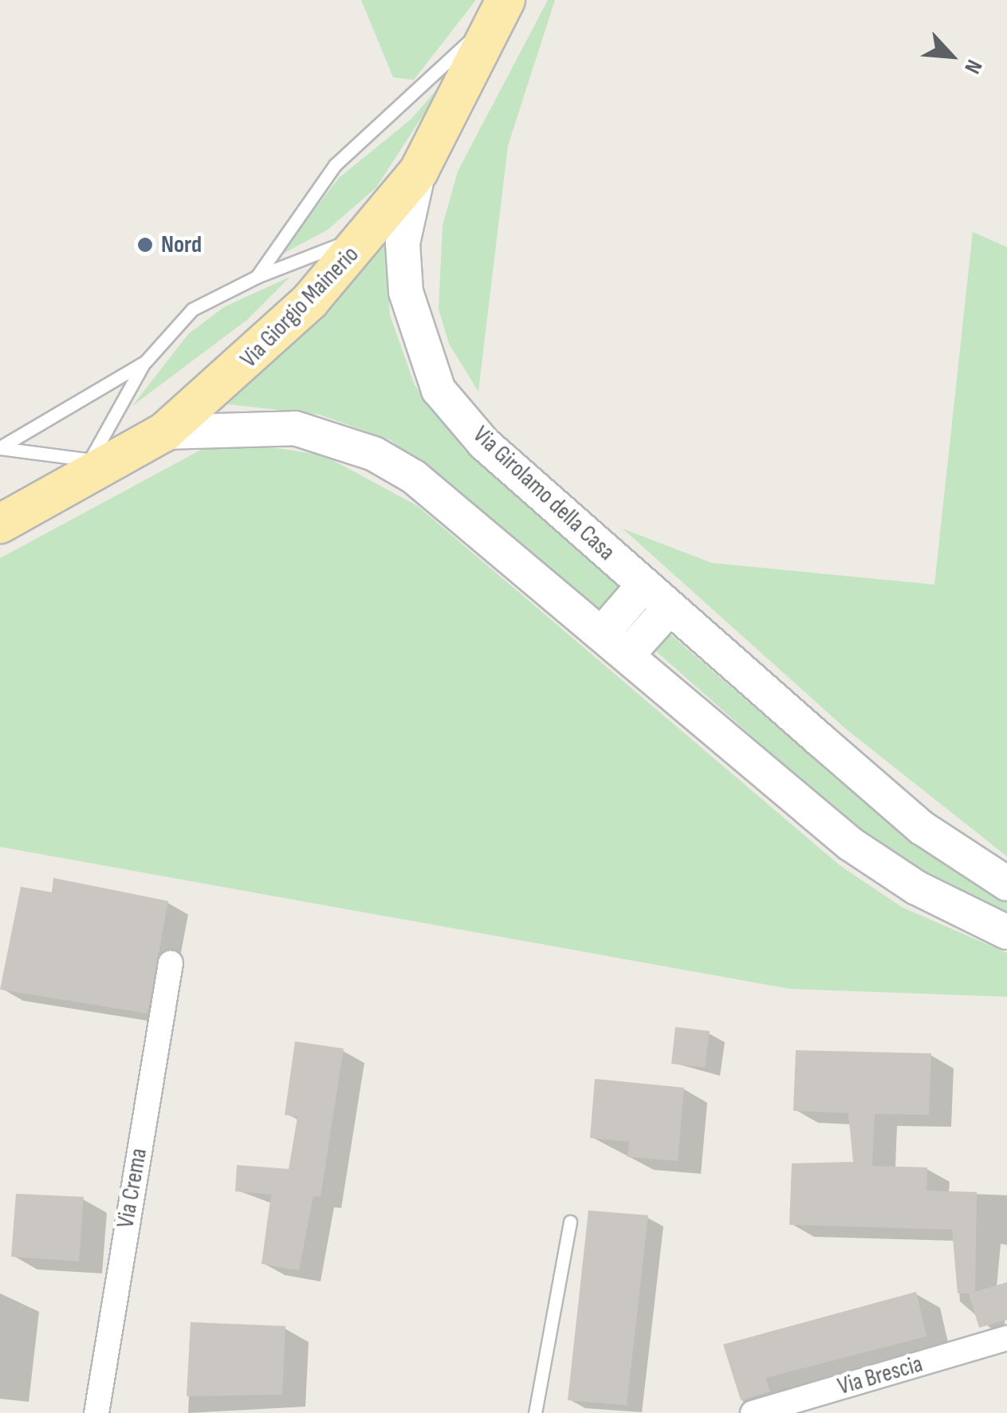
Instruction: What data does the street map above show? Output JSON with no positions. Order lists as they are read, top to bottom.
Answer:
{
  "streets": {
    "main road": ["Via Giorgio Mainerio", "Via Girolamo della Casa"],
    "street": ["Via Crema", "Via Brescia"]
  },
  "crossings": [
    ["Via Giorgio Mainerio", "Via Girolamo della Casa"]
  ],
  "places": ["Nord"],
  "north": "bottom right"
}
